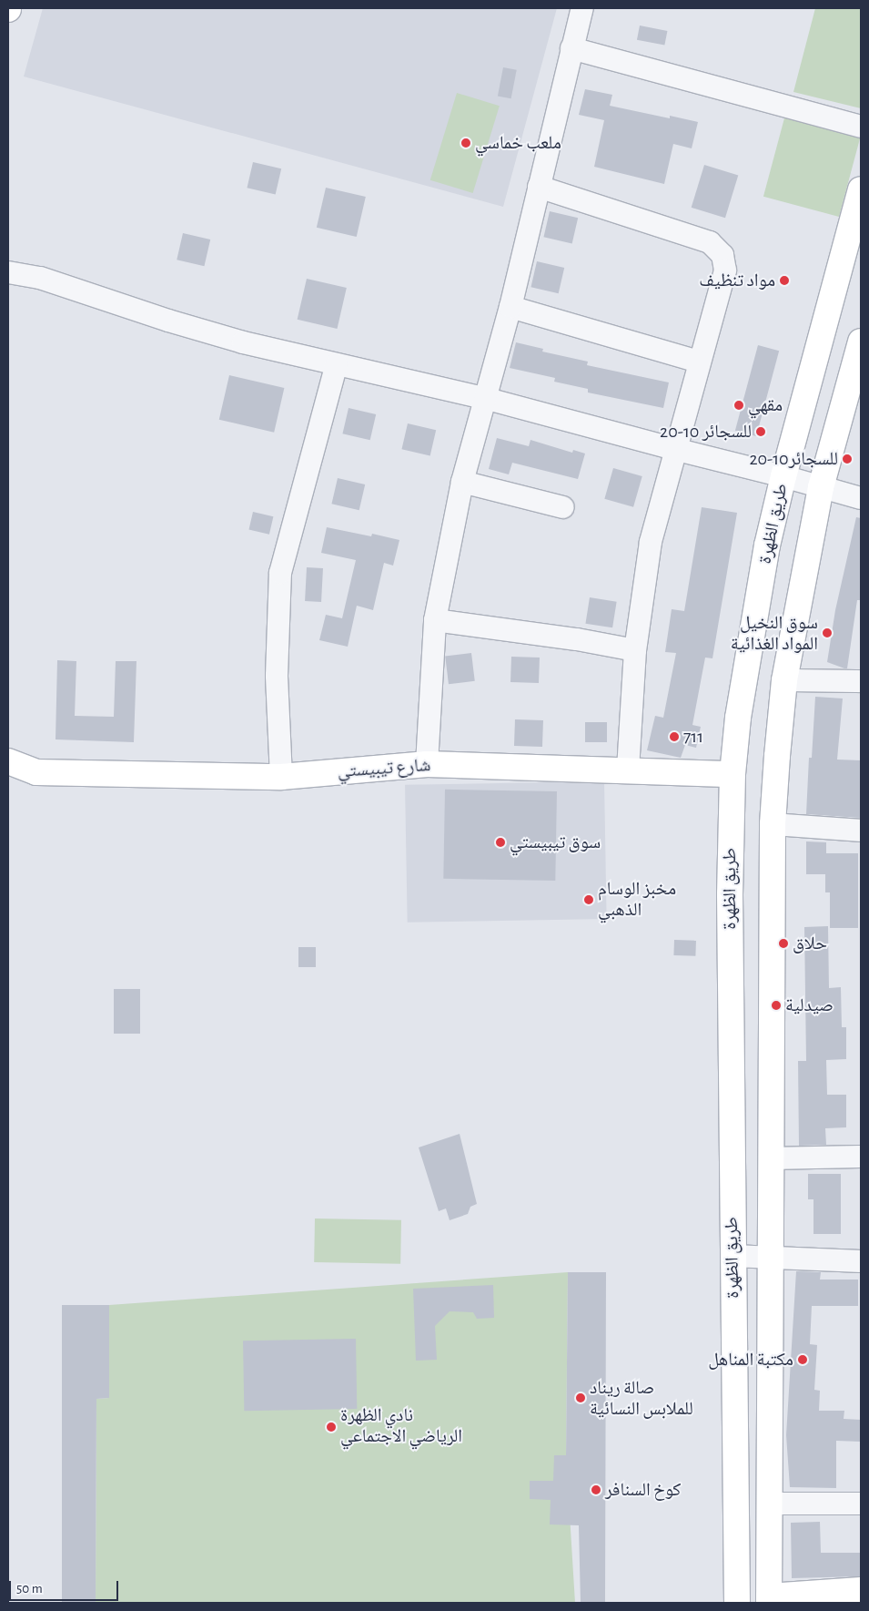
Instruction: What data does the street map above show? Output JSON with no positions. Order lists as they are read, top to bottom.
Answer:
{
  "streets": {
    "main road": ["طريق الظهرة", "شارع تيبيستي"]
  },
  "crossings": [
    ["طريق الظهرة", "شارع تيبيستي"]
  ],
  "places": [
    "ملعب خماسي",
    "مواد تنظيف",
    "مقهي",
    "20-10 للسجائر",
    "20-10للسجائر",
    "سوق النخيل المواد الغذائية",
    "711",
    "سوق تيبيستي",
    "مخبز الوسام الذهبي",
    "حلاق",
    "صيدلية",
    "مكتبة المناهل",
    "صالة ريناد للملابس النسائية",
    "نادي الظهرة الرياضي الاجتماعي",
    "كوخ السنافر"
  ],
  "scale_bar": "50 m"
}
